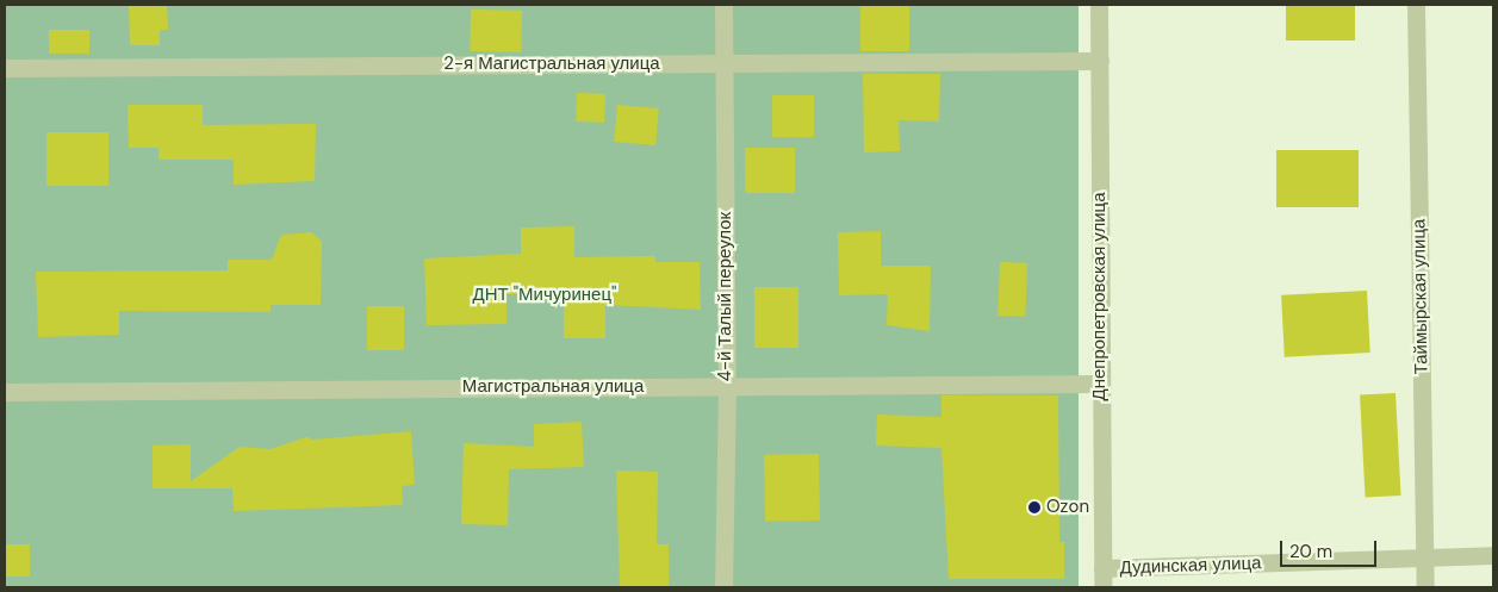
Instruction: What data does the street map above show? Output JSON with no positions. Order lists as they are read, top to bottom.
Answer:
{
  "streets": {
    "street": [
      "2-я Магистральная улица",
      "4-й Талый переулок",
      "Днепропетровская улица",
      "Таймырская улица",
      "Магистральная улица",
      "Дудинская улица"
    ]
  },
  "crossings": [
    ["2-я Магистральная улица", "4-й Талый переулок"],
    ["2-я Магистральная улица", "Днепропетровская улица"],
    ["4-й Талый переулок", "Магистральная улица"],
    ["Днепропетровская улица", "Магистральная улица"],
    ["Днепропетровская улица", "Дудинская улица"],
    ["Таймырская улица", "Дудинская улица"]
  ],
  "parks": ["ДНТ \"Мичуринец\""],
  "places": ["Ozon"],
  "scale_bar": "20 m"
}
